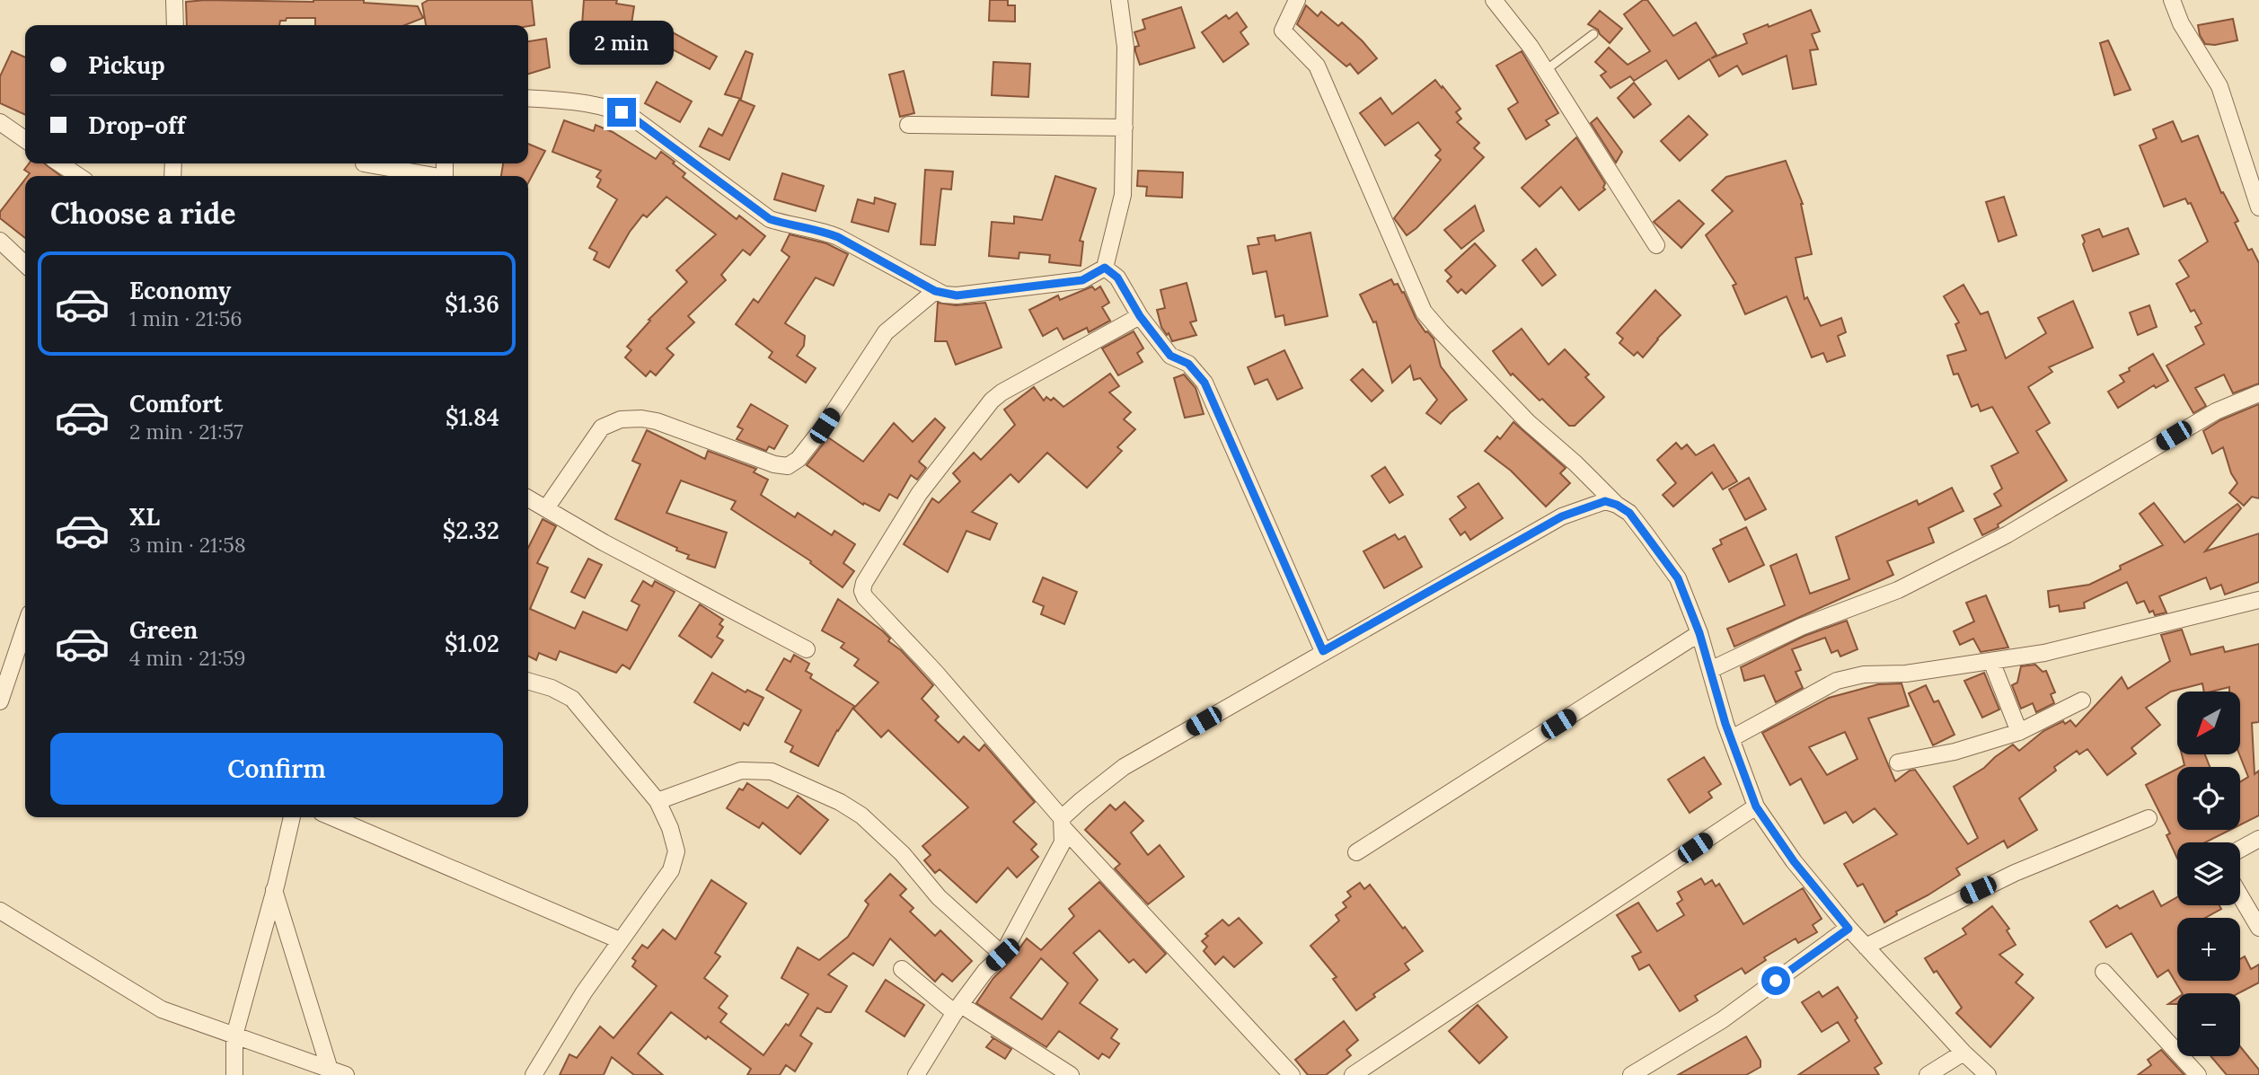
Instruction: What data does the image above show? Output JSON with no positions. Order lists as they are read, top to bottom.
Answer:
{
  "north": "bottom left",
  "page": {
    "bubble": "2 min",
    "banner": ["Pickup", "Drop-off"],
    "heading": "Choose a ride",
    "list": [
      {
        "name": "Economy",
        "note": "1 min · 21:56",
        "value": "$1.36"
      },
      {
        "name": "Comfort",
        "note": "2 min · 21:57",
        "value": "$1.84"
      },
      {
        "name": "XL",
        "note": "3 min · 21:58",
        "value": "$2.32"
      },
      {
        "name": "Green",
        "note": "4 min · 21:59",
        "value": "$1.02"
      }
    ],
    "map_buttons": ["+", "−"],
    "buttons": "Confirm"
  }
}
